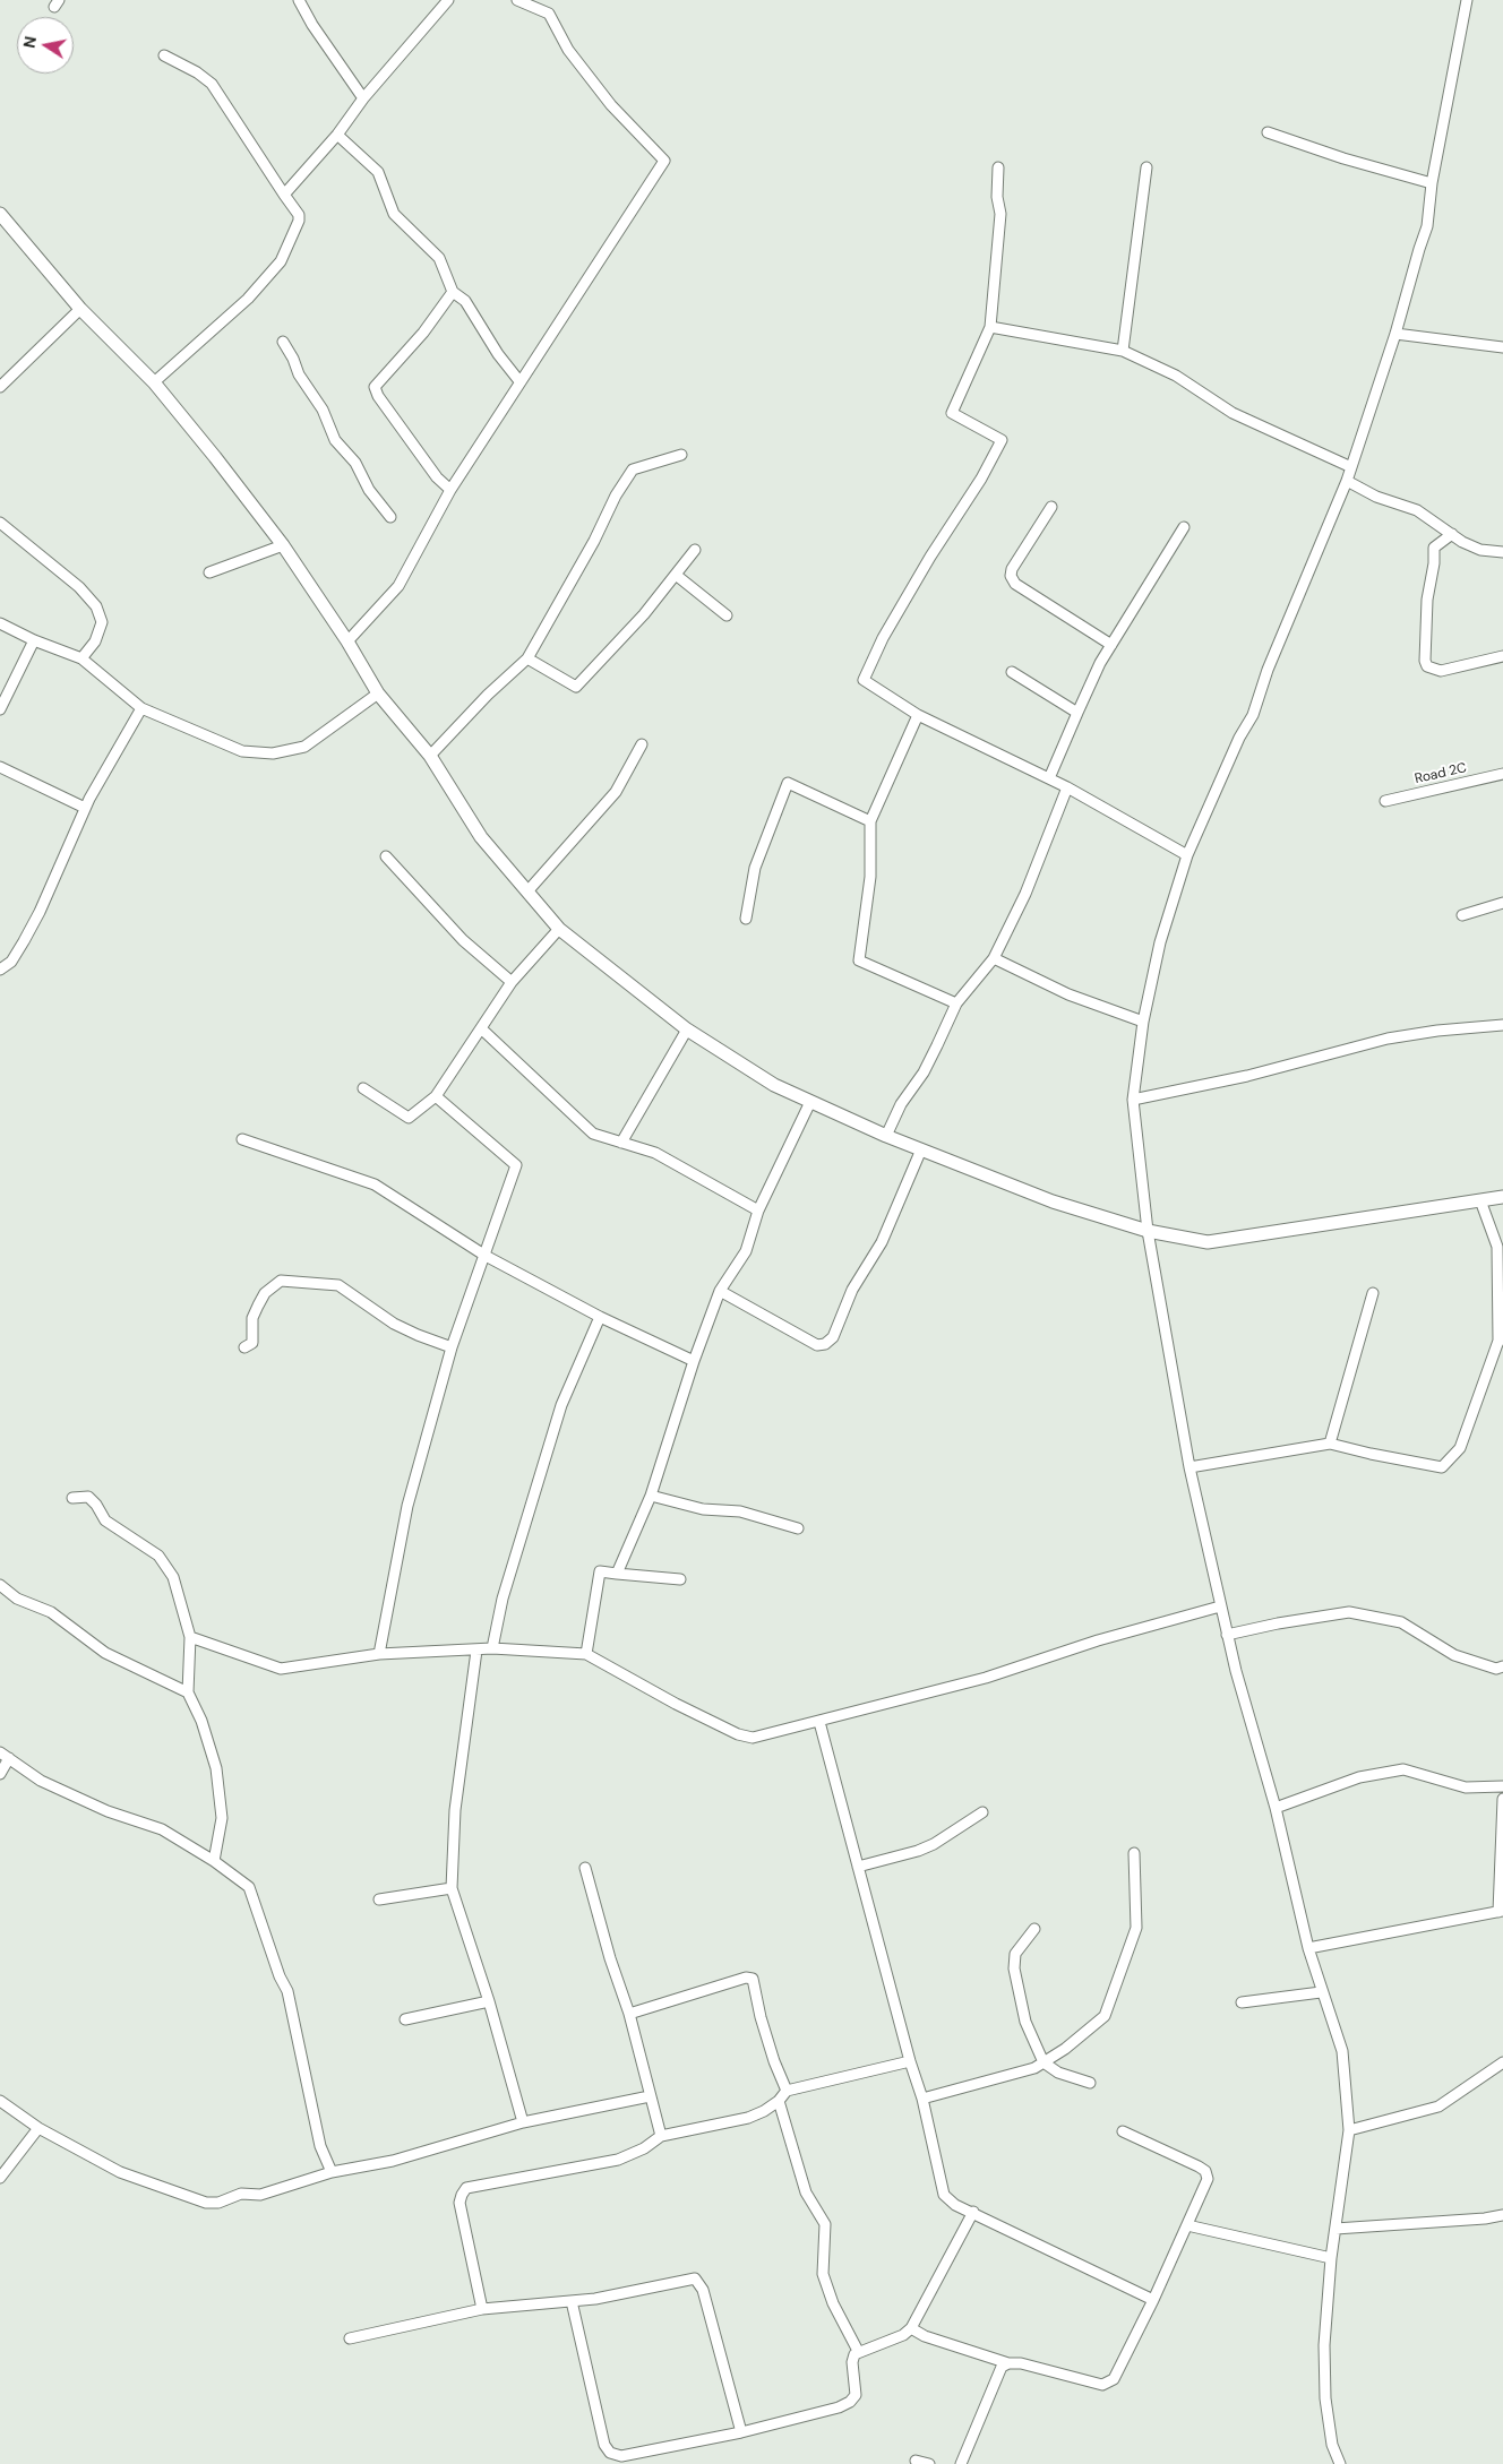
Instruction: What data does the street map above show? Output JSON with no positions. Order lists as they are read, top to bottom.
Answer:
{
  "streets": {
    "street": ["Road 2C"]
  },
  "north": "left"
}
